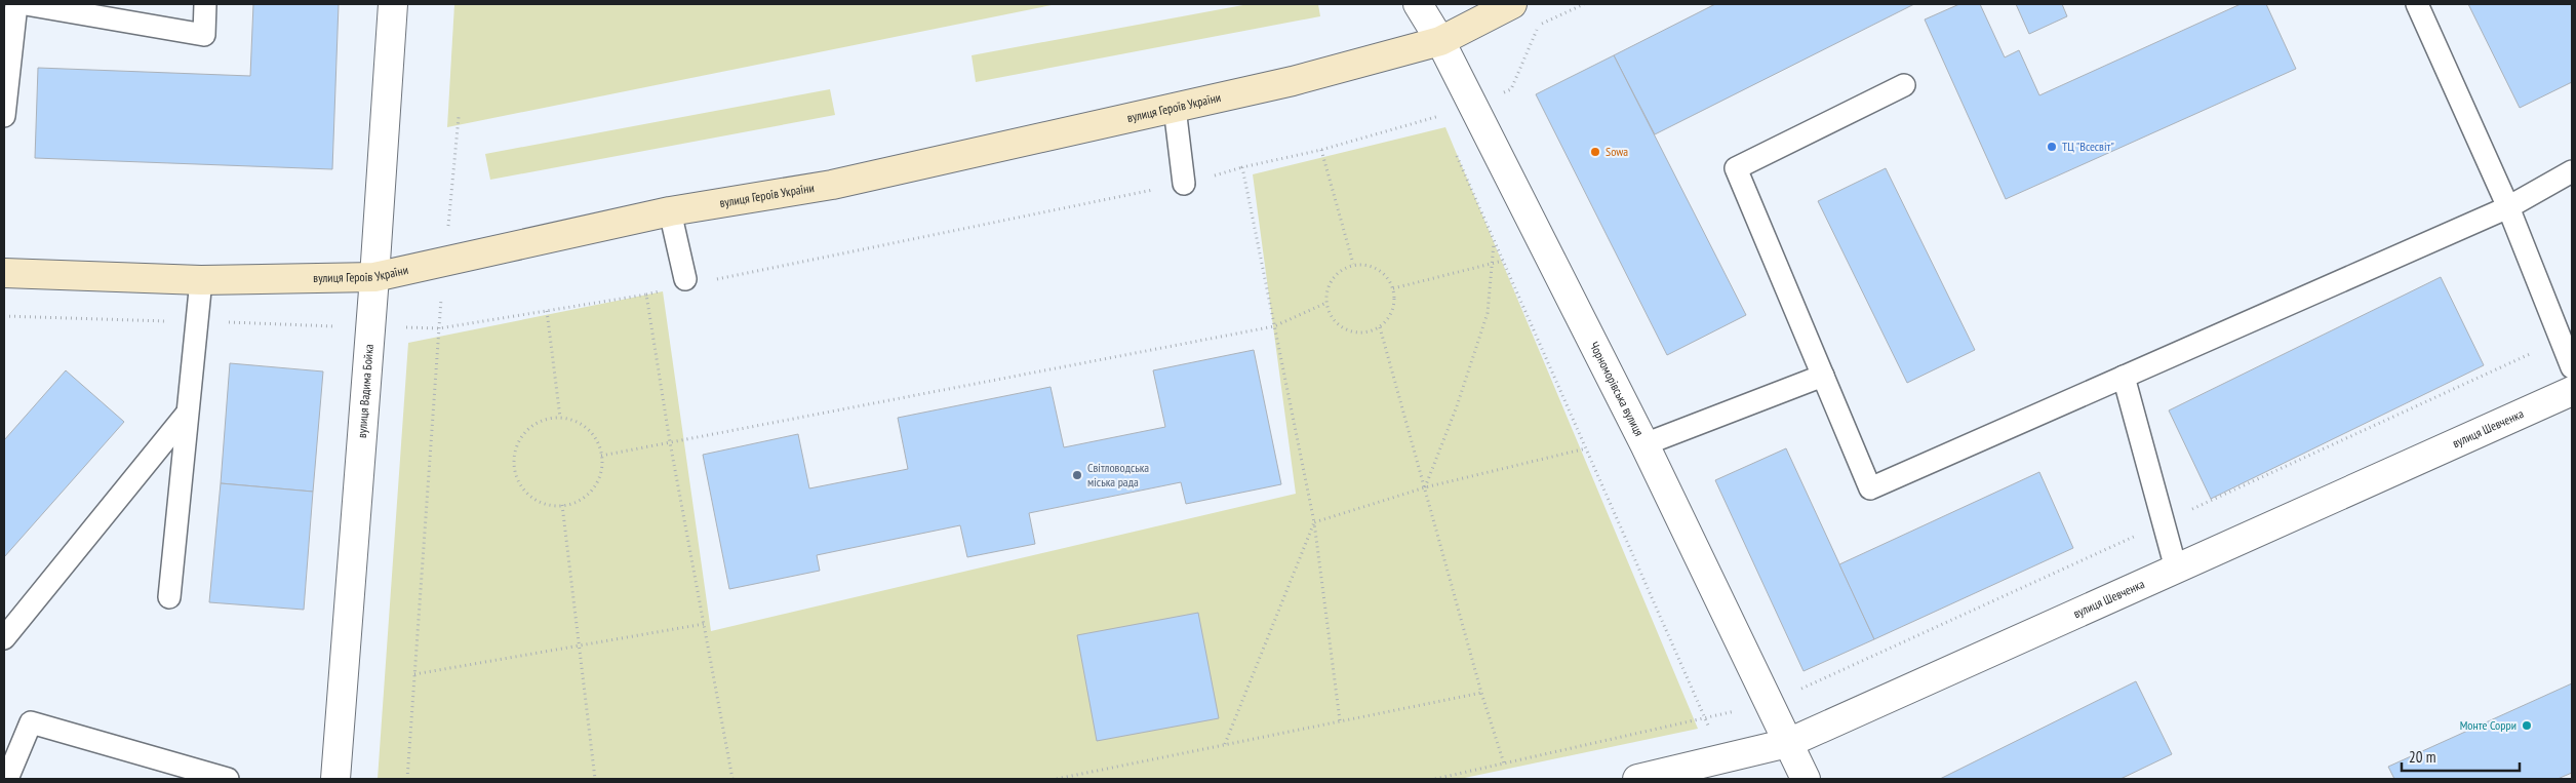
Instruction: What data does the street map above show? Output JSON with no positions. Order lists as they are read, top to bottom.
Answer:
{
  "streets": {
    "main road": ["вулиця Героїв України"],
    "street": ["Чорноморівська вулиця", "вулиця Вадима Бойка", "вулиця Шевченка"]
  },
  "crossings": [
    ["вулиця Героїв України", "Чорноморівська вулиця"],
    ["вулиця Героїв України", "вулиця Вадима Бойка"],
    ["Чорноморівська вулиця", "вулиця Шевченка"]
  ],
  "places": [
    "ТЦ \"Всесвіт\"",
    "Sowa",
    "Світловодська міська рада",
    "Монте Сорри"
  ],
  "scale_bar": "20 m"
}
